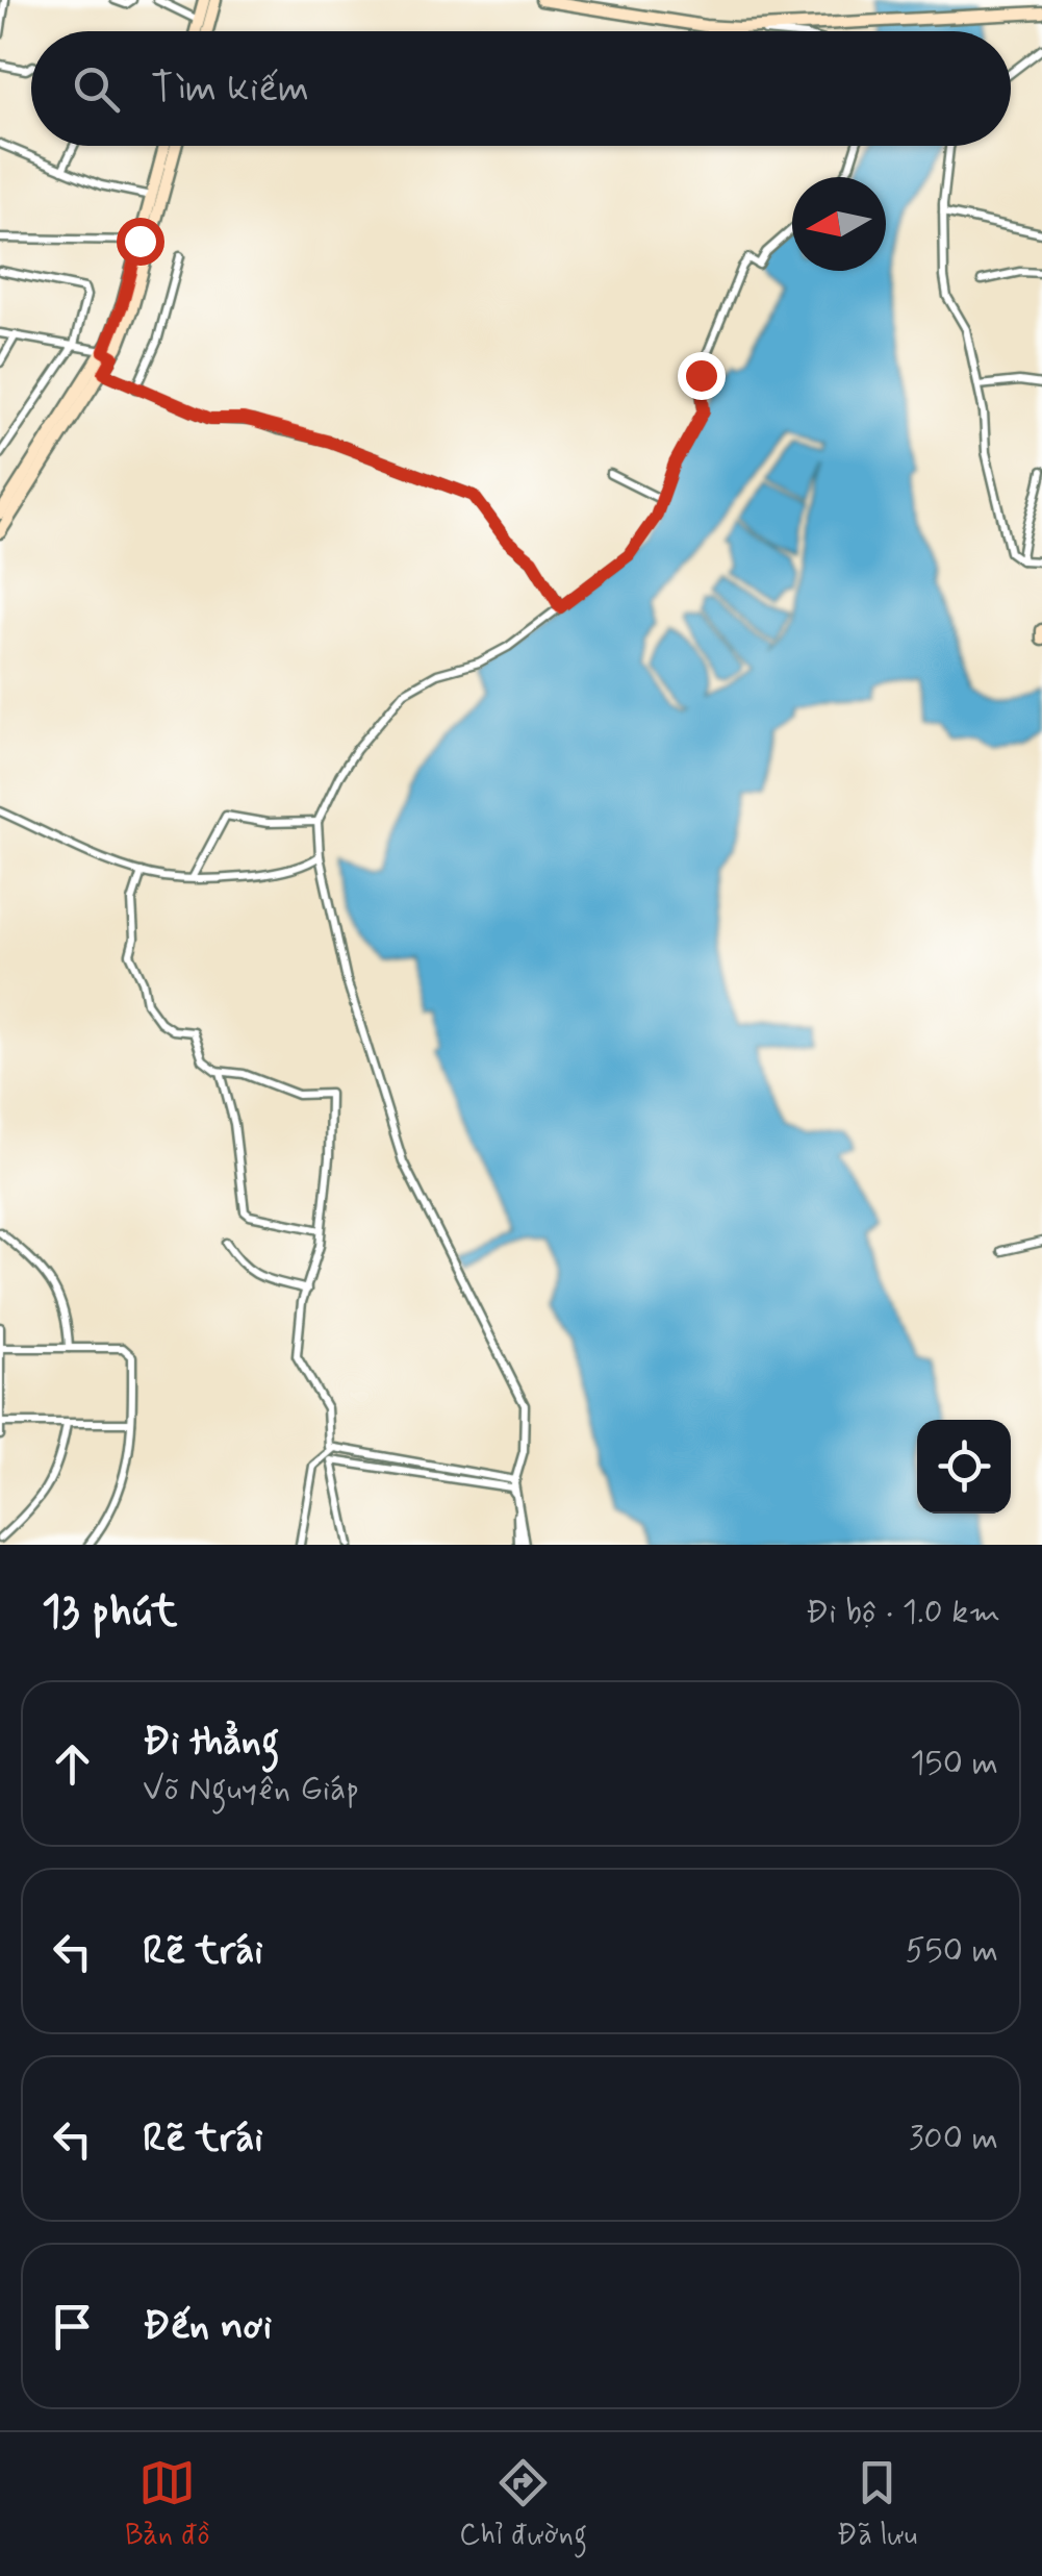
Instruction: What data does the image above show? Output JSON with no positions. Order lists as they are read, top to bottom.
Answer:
{
  "north": "left",
  "page": {
    "search": "Tìm kiếm",
    "heading": ["13 phút", "Đi bộ · 1.0 km"],
    "list": [
      ["Đi thẳng", "Võ Nguyên Giáp", "150 m"],
      ["Rẽ trái", "550 m"],
      ["Rẽ trái", "300 m"],
      "Đến nơi"
    ],
    "nav": ["Bản đồ", "Chỉ đường", "Đã lưu"]
  }
}
